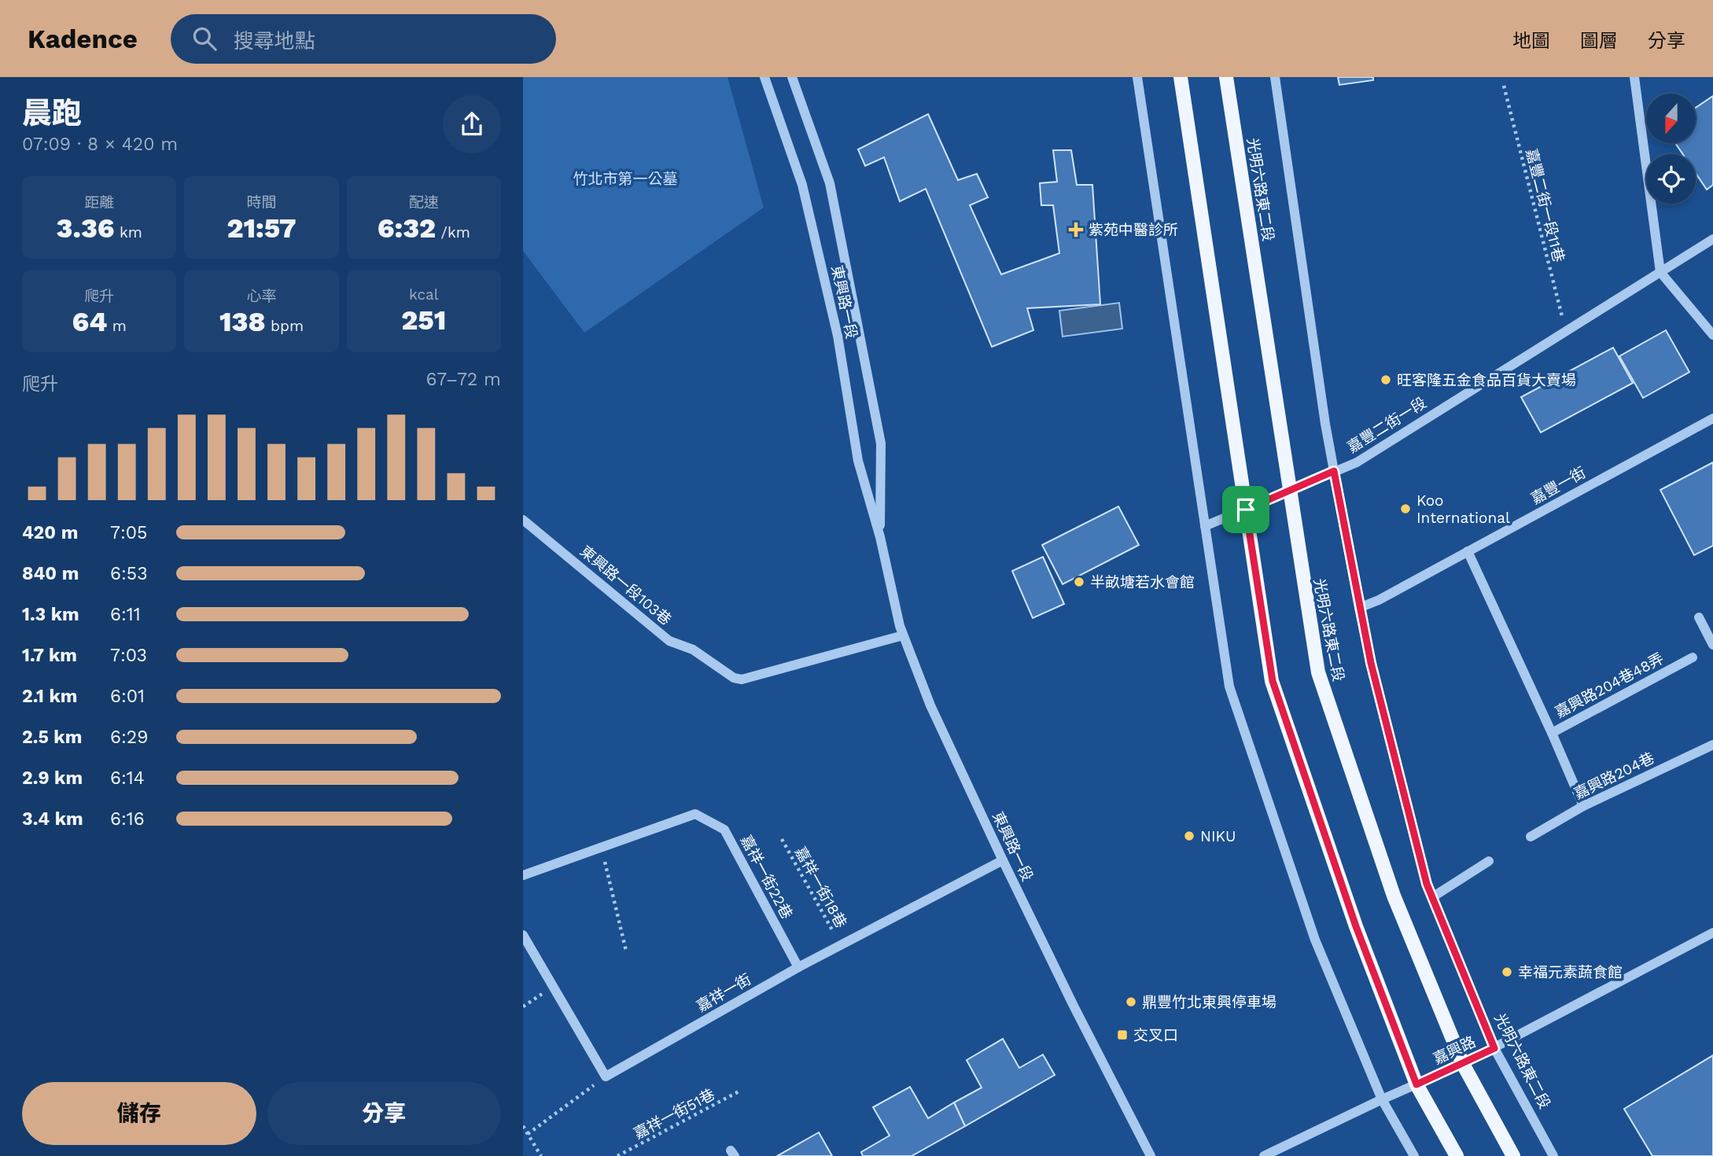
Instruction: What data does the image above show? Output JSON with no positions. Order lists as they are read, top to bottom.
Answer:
{
  "streets": {
    "main road": ["光明六路東二段"],
    "street": [
      "東興路一段",
      "嘉豐二街一段",
      "嘉豐一街",
      "東興路一段103巷",
      "嘉興路204巷48弄",
      "嘉興路204巷",
      "嘉祥一街22巷",
      "嘉祥一街",
      "嘉興路"
    ],
    "path": ["嘉豐二街一段11巷", "嘉祥一街18巷", "嘉祥一街51巷"]
  },
  "crossings": [
    ["光明六路東二段", "嘉豐二街一段"],
    ["光明六路東二段", "嘉豐一街"],
    ["光明六路東二段", "嘉興路"],
    ["嘉豐二街一段11巷", "嘉豐二街一段"],
    ["東興路一段", "東興路一段103巷"],
    ["東興路一段", "嘉祥一街"],
    ["嘉興路204巷48弄", "嘉興路204巷"],
    ["嘉祥一街22巷", "嘉祥一街"],
    ["嘉祥一街18巷", "嘉祥一街"]
  ],
  "parks": ["竹北市第一公墓"],
  "places": {
    "health": ["紫苑中醫診所"],
    "other": [
      "旺客隆五金食品百貨大賣場",
      "Koo International",
      "半畝塘若水會館",
      "NIKU",
      "幸福元素蔬食館",
      "鼎豐竹北東興停車場"
    ],
    "transit": ["交叉口"]
  },
  "north": "bottom",
  "page": {
    "header": "Kadence",
    "search": "搜尋地點",
    "nav": ["地圖", "圖層", "分享"],
    "heading": ["晨跑", "07:09 · 8 × 420 m"],
    "stats": [
      ["距離", "3.36 km"],
      ["時間", "21:57"],
      ["配速", "6:32 /km"],
      ["爬升", "64 m"],
      ["心率", "138 bpm"],
      ["kcal", "251"]
    ],
    "chart": ["爬升", "67–72 m"],
    "list": [
      {
        "name": "420 m",
        "note": "7:05"
      },
      {
        "name": "840 m",
        "note": "6:53"
      },
      {
        "name": "1.3 km",
        "note": "6:11"
      },
      {
        "name": "1.7 km",
        "note": "7:03"
      },
      {
        "name": "2.1 km",
        "note": "6:01"
      },
      {
        "name": "2.5 km",
        "note": "6:29"
      },
      {
        "name": "2.9 km",
        "note": "6:14"
      },
      {
        "name": "3.4 km",
        "note": "6:16"
      }
    ],
    "buttons": ["儲存", "分享"]
  }
}
